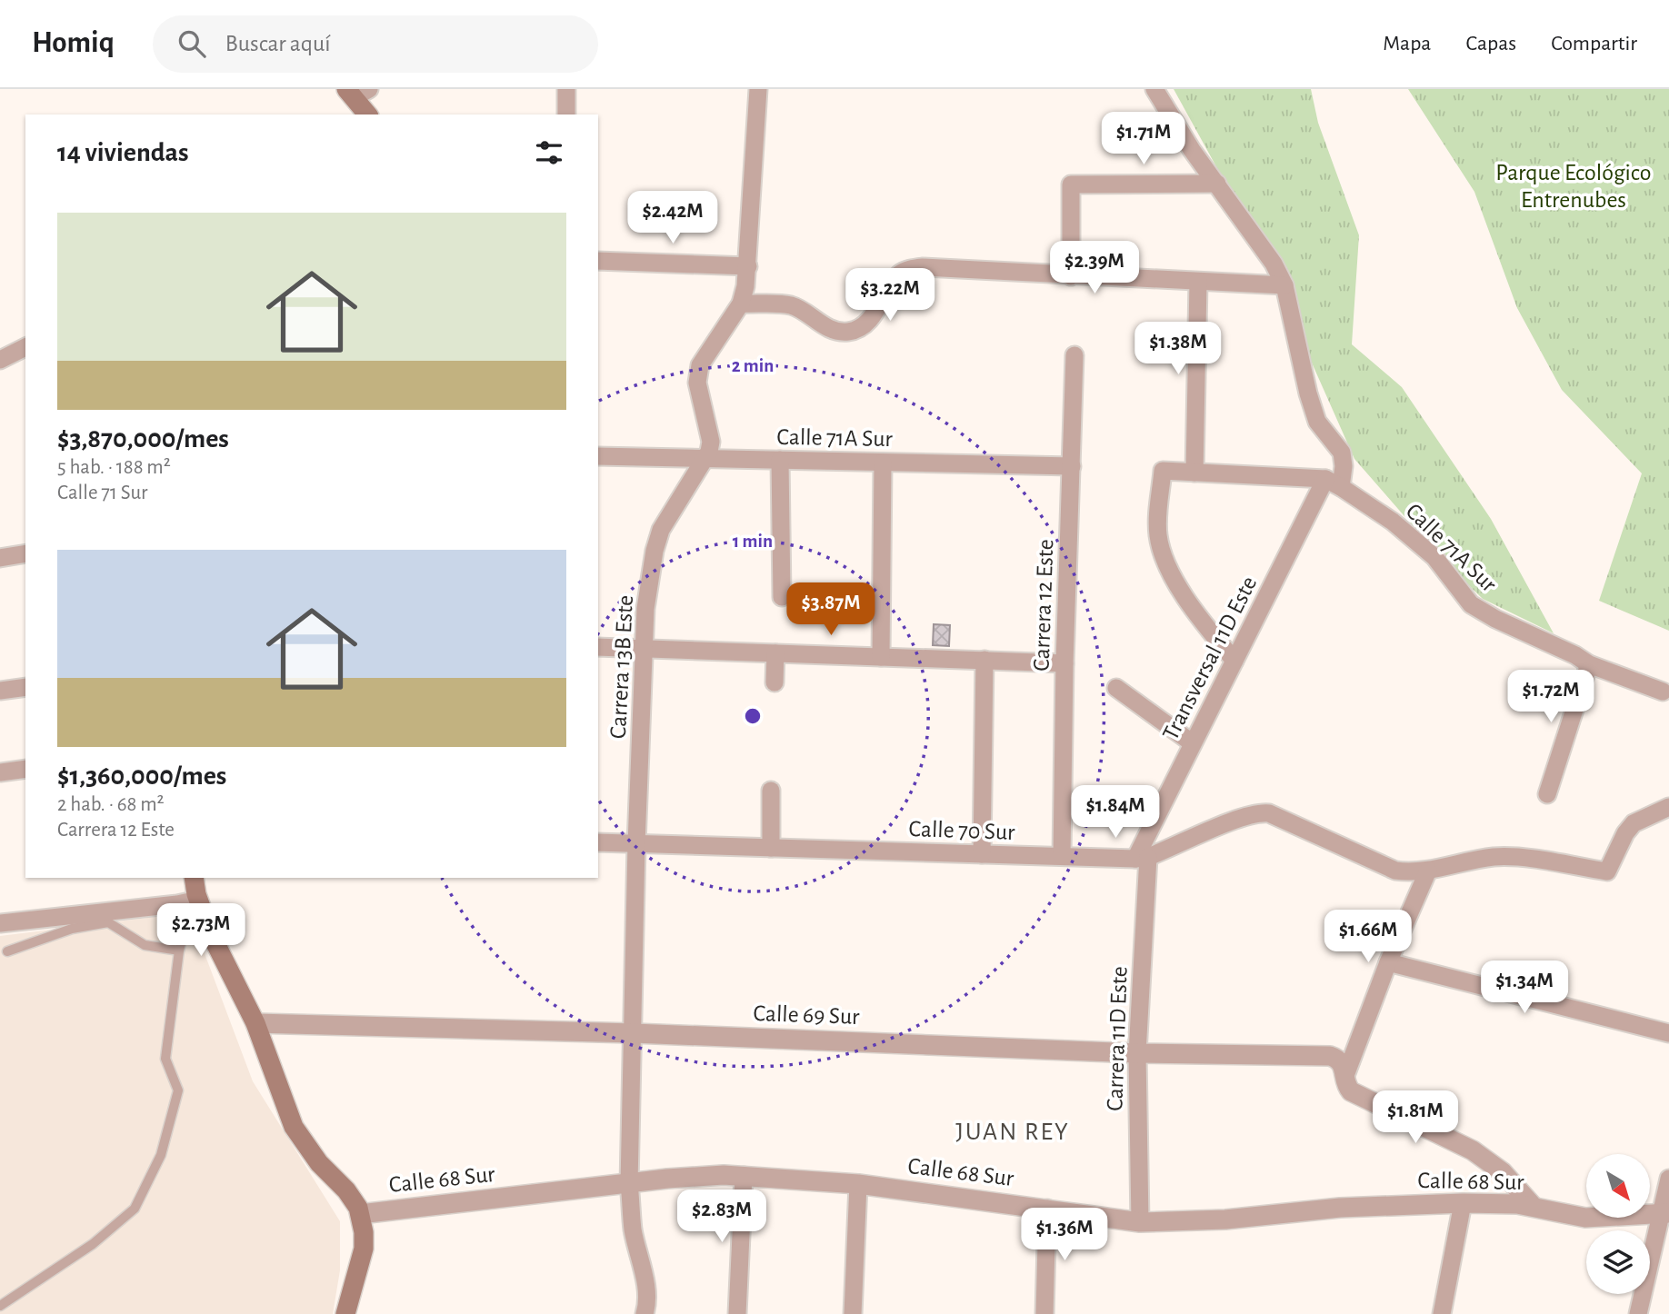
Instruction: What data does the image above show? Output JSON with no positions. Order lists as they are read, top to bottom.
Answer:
{
  "streets": {
    "street": [
      "Calle 71A Sur",
      "Carrera 12 Este",
      "Transversal 11D Este",
      "Carrera 13B Este",
      "Calle 70 Sur",
      "Calle 69 Sur",
      "Carrera 11D Este",
      "Calle 68 Sur"
    ]
  },
  "crossings": [
    ["Calle 71A Sur", "Carrera 12 Este"],
    ["Calle 71A Sur", "Transversal 11D Este"],
    ["Calle 71A Sur", "Carrera 13B Este"],
    ["Carrera 12 Este", "Calle 70 Sur"],
    ["Transversal 11D Este", "Calle 70 Sur"],
    ["Transversal 11D Este", "Carrera 11D Este"],
    ["Carrera 13B Este", "Calle 70 Sur"],
    ["Carrera 13B Este", "Calle 69 Sur"],
    ["Carrera 13B Este", "Calle 68 Sur"],
    ["Calle 70 Sur", "Carrera 11D Este"],
    ["Calle 69 Sur", "Carrera 11D Este"],
    ["Carrera 11D Este", "Calle 68 Sur"]
  ],
  "districts": ["JUAN REY"],
  "parks": ["Parque Ecológico Entrenubes"],
  "north": "bottom right",
  "page": {
    "header": "Homiq",
    "search": "Buscar aquí",
    "nav": ["Mapa", "Capas", "Compartir"],
    "price": [
      "$1.71M",
      "$2.42M",
      "$2.39M",
      "$3.22M",
      "$1.38M",
      "$3.87M",
      "$1.72M",
      "$1.84M",
      "$2.73M",
      "$1.66M",
      "$1.34M",
      "$1.81M",
      "$2.83M",
      "$1.36M"
    ],
    "heading": "14 viviendas",
    "list": [
      {
        "name": "$3,870,000/mes",
        "note": "5 hab. · 188 m² · Calle 71 Sur"
      },
      {
        "name": "$1,360,000/mes",
        "note": "2 hab. · 68 m² · Carrera 12 Este"
      }
    ]
  },
  "rings": ["2 min", "1 min"]
}
